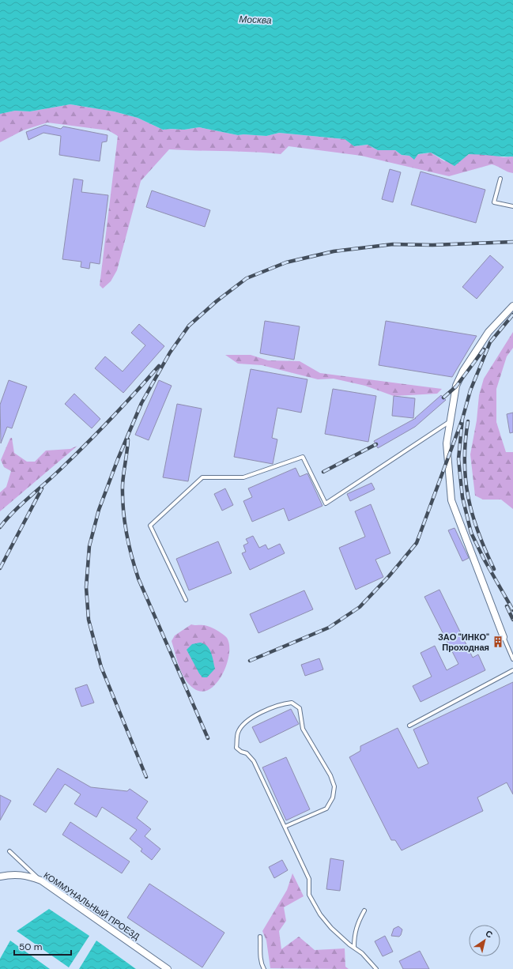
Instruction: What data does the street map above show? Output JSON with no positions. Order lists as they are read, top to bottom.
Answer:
{
  "streets": {
    "street": ["КОММУНАЛЬНЫЙ ПРОЕЗД"]
  },
  "water": ["Москва"],
  "places": {
    "building": ["ЗАО \"ИНКО\" Проходная"]
  },
  "scale_bar": "50 m",
  "north": "top right"
}
